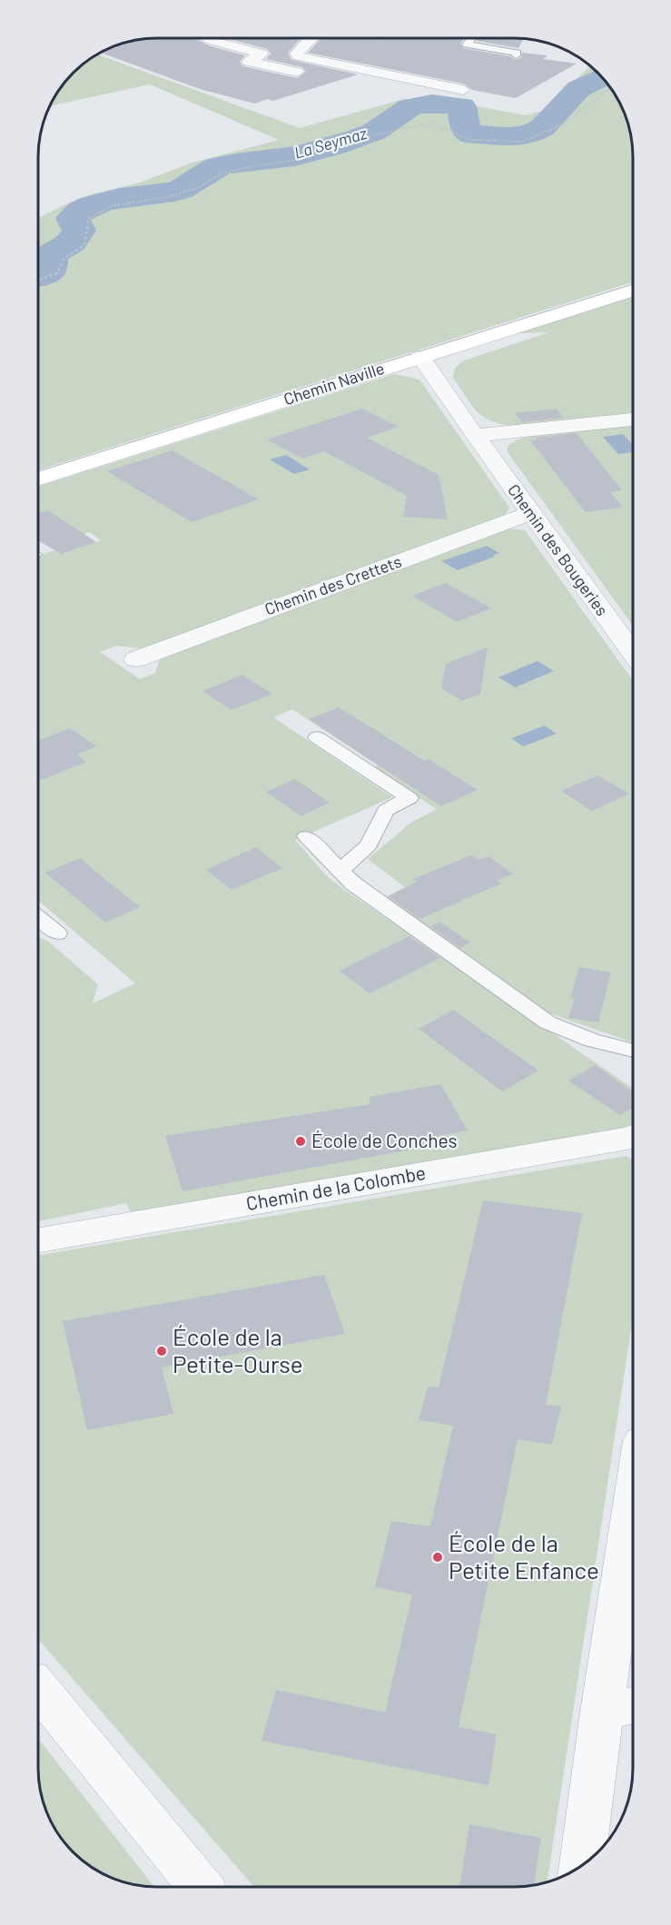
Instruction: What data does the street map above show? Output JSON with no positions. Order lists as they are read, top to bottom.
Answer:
{
  "streets": {
    "street": [
      "Chemin Naville",
      "Chemin des Bougeries",
      "Chemin des Crettets",
      "Chemin de la Colombe"
    ]
  },
  "crossings": [
    ["Chemin Naville", "Chemin des Bougeries"],
    ["Chemin des Bougeries", "Chemin des Crettets"]
  ],
  "water": ["La Seymaz"],
  "places": ["École de Conches", "École de la Petite-Ourse", "École de la Petite Enfance"]
}
